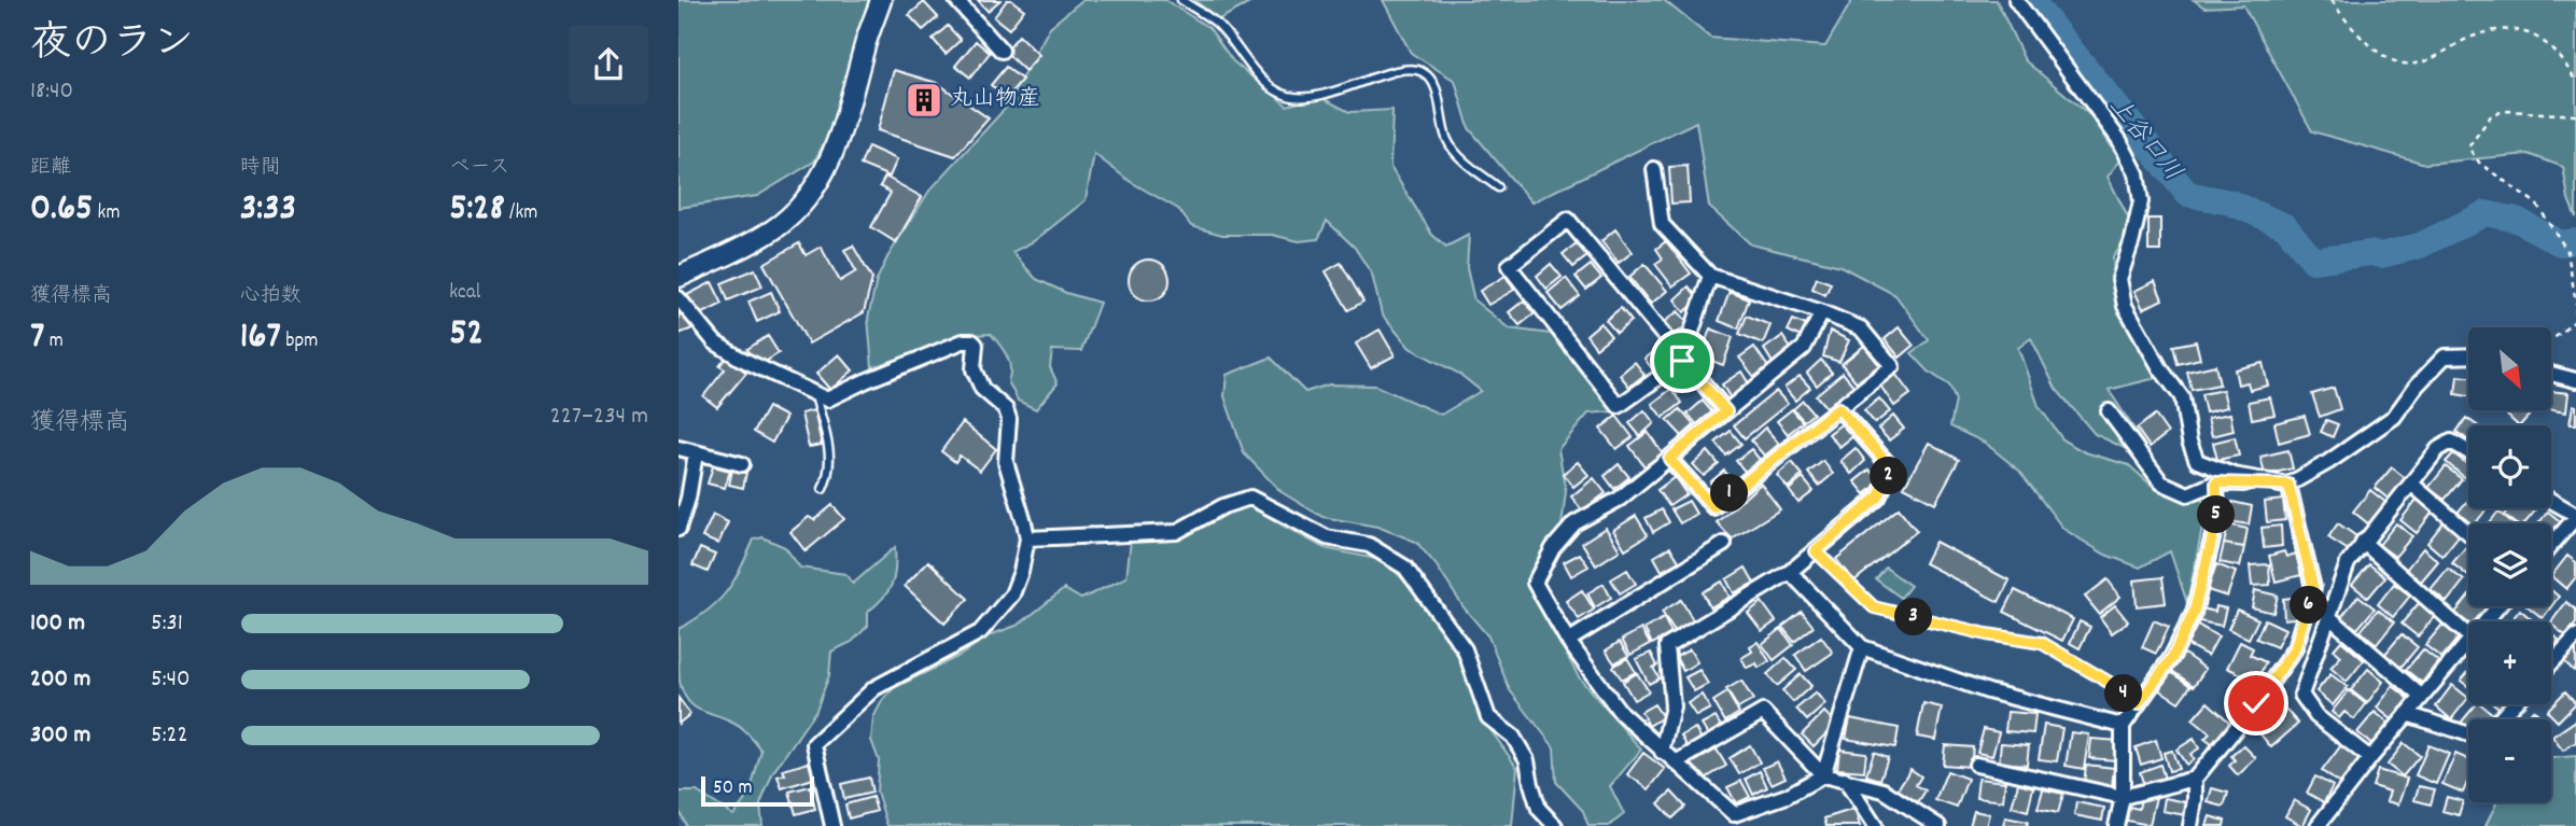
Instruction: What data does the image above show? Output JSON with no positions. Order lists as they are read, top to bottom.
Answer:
{
  "water": ["上谷口川"],
  "places": {
    "building": ["丸山物産"]
  },
  "scale_bar": "50 m",
  "north": "bottom right",
  "page": {
    "heading": ["夜のラン", "18:40"],
    "stats": [
      ["距離", "0.65 km"],
      ["時間", "3:33"],
      ["ペース", "5:28 /km"],
      ["獲得標高", "7 m"],
      ["心拍数", "167 bpm"],
      ["kcal", "52"]
    ],
    "map_buttons": ["+", "−"],
    "chart": ["獲得標高", "227–234 m"],
    "pins": [
      "2",
      "1",
      "5",
      "6",
      "3",
      "4"
    ],
    "list": [
      {
        "name": "100 m",
        "note": "5:31"
      },
      {
        "name": "200 m",
        "note": "5:40"
      },
      {
        "name": "300 m",
        "note": "5:22"
      }
    ],
    "scale": "50 m"
  }
}
